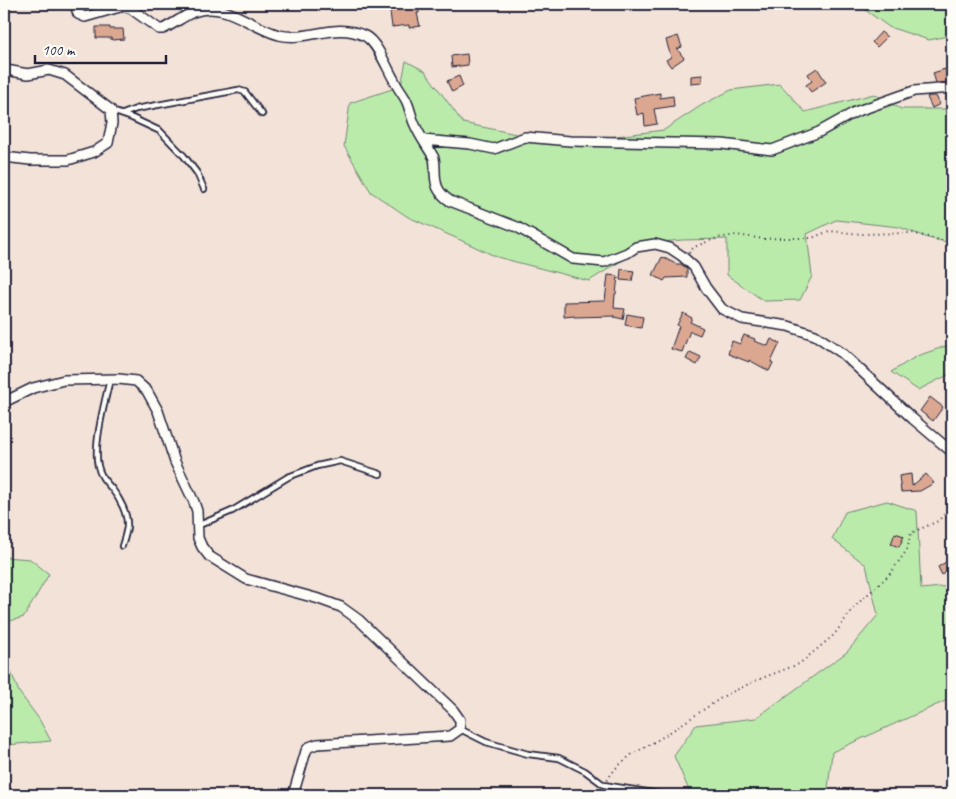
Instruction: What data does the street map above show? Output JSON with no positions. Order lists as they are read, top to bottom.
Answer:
{
  "scale_bar": "100 m"
}
